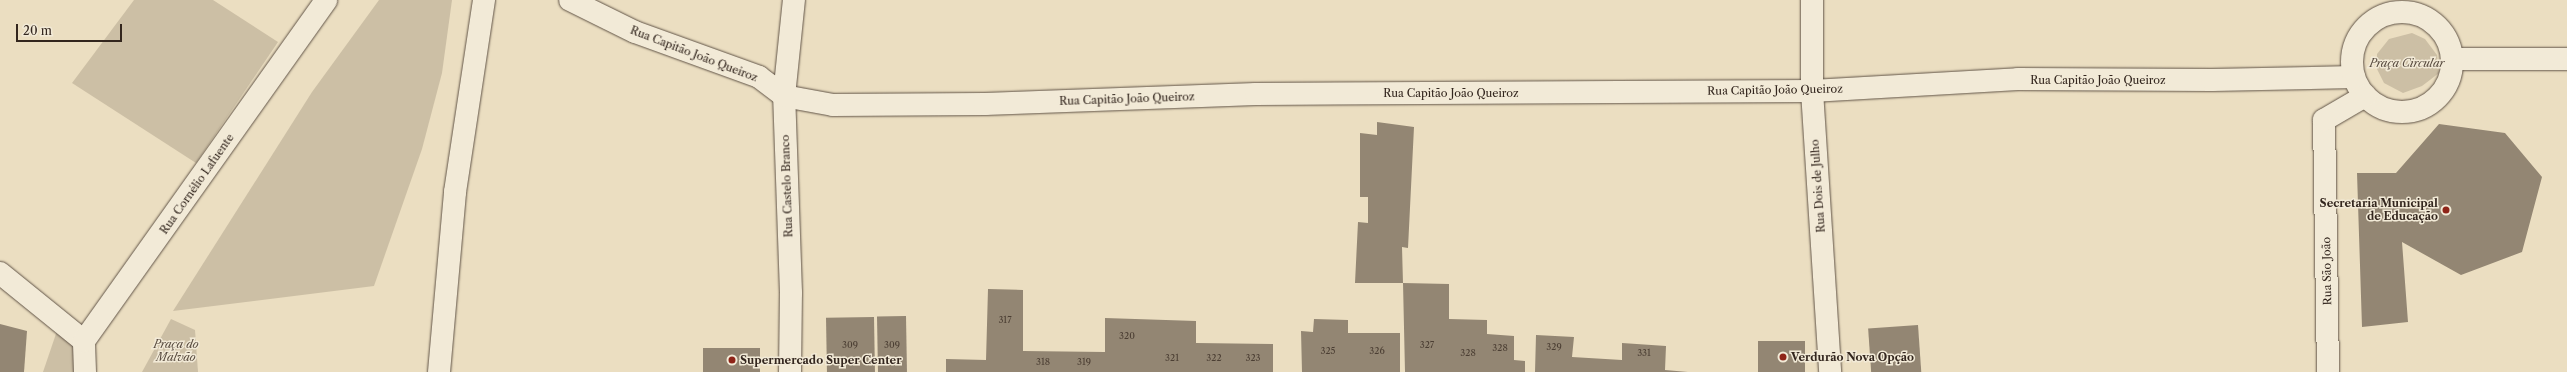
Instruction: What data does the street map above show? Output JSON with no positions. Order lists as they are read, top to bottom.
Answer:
{
  "streets": {
    "street": [
      "Rua Capitão João Queiroz",
      "Rua Cornélio Lafuente",
      "Rua Castelo Branco",
      "Rua Dois de Julho",
      "Rua São João"
    ]
  },
  "crossings": [
    ["Rua Capitão João Queiroz", "Rua Castelo Branco"],
    ["Rua Capitão João Queiroz", "Rua Dois de Julho"],
    ["Rua Capitão João Queiroz", "Rua São João"]
  ],
  "parks": ["Praça Circular", "Praça do Malvão"],
  "places": ["Secretaria Municipal de Educação", "Verdurão Nova Opção", "Supermercado Super Center"],
  "house_numbers": [
    "317",
    "320",
    "309",
    "309",
    "327",
    "329",
    "328",
    "325",
    "326",
    "328",
    "331",
    "321",
    "322",
    "323",
    "318",
    "319"
  ],
  "scale_bar": "20 m"
}
